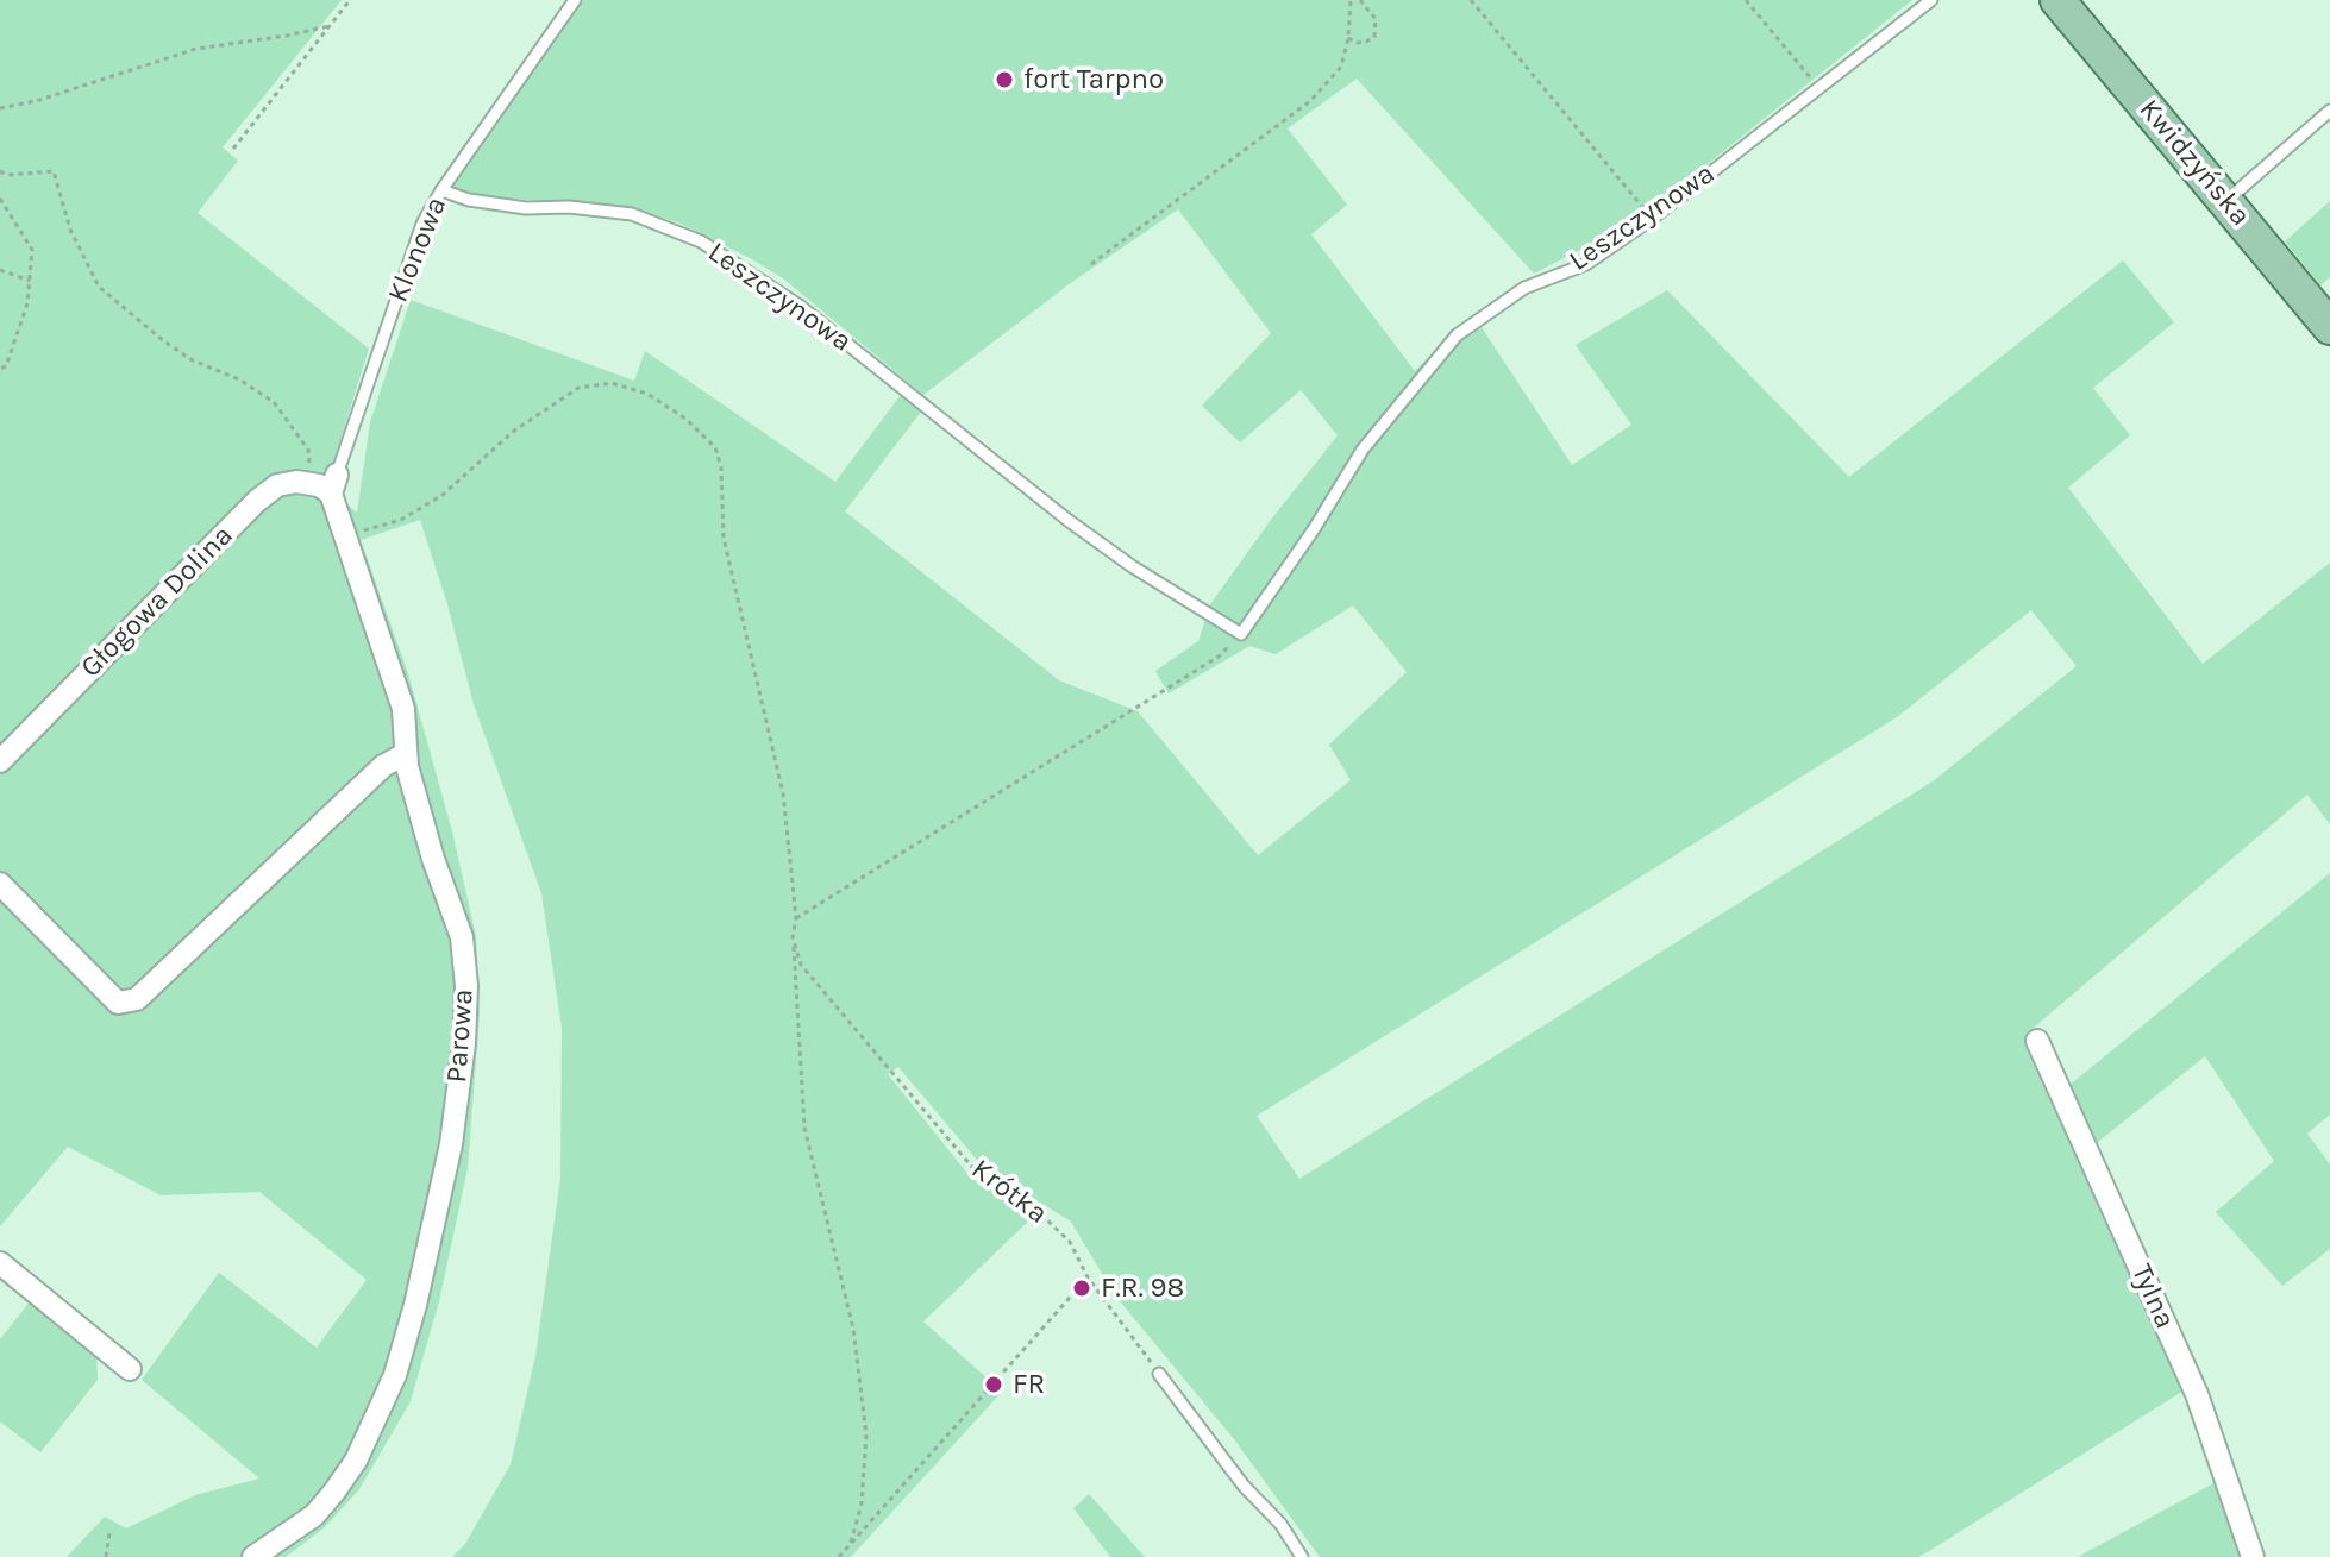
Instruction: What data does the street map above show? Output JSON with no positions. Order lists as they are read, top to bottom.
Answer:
{
  "streets": {
    "main road": ["Kwidzyńska"],
    "street": ["Głogowa Dolina", "Parowa", "Tylna"],
    "lane": ["Leszczynowa", "Klonowa"],
    "path": ["Krótka"]
  },
  "crossings": [
    ["Leszczynowa", "Klonowa"],
    ["Klonowa", "Głogowa Dolina"],
    ["Klonowa", "Parowa"],
    ["Głogowa Dolina", "Parowa"]
  ],
  "places": ["fort Tarpno", "F.R. 98", "FR"]
}
